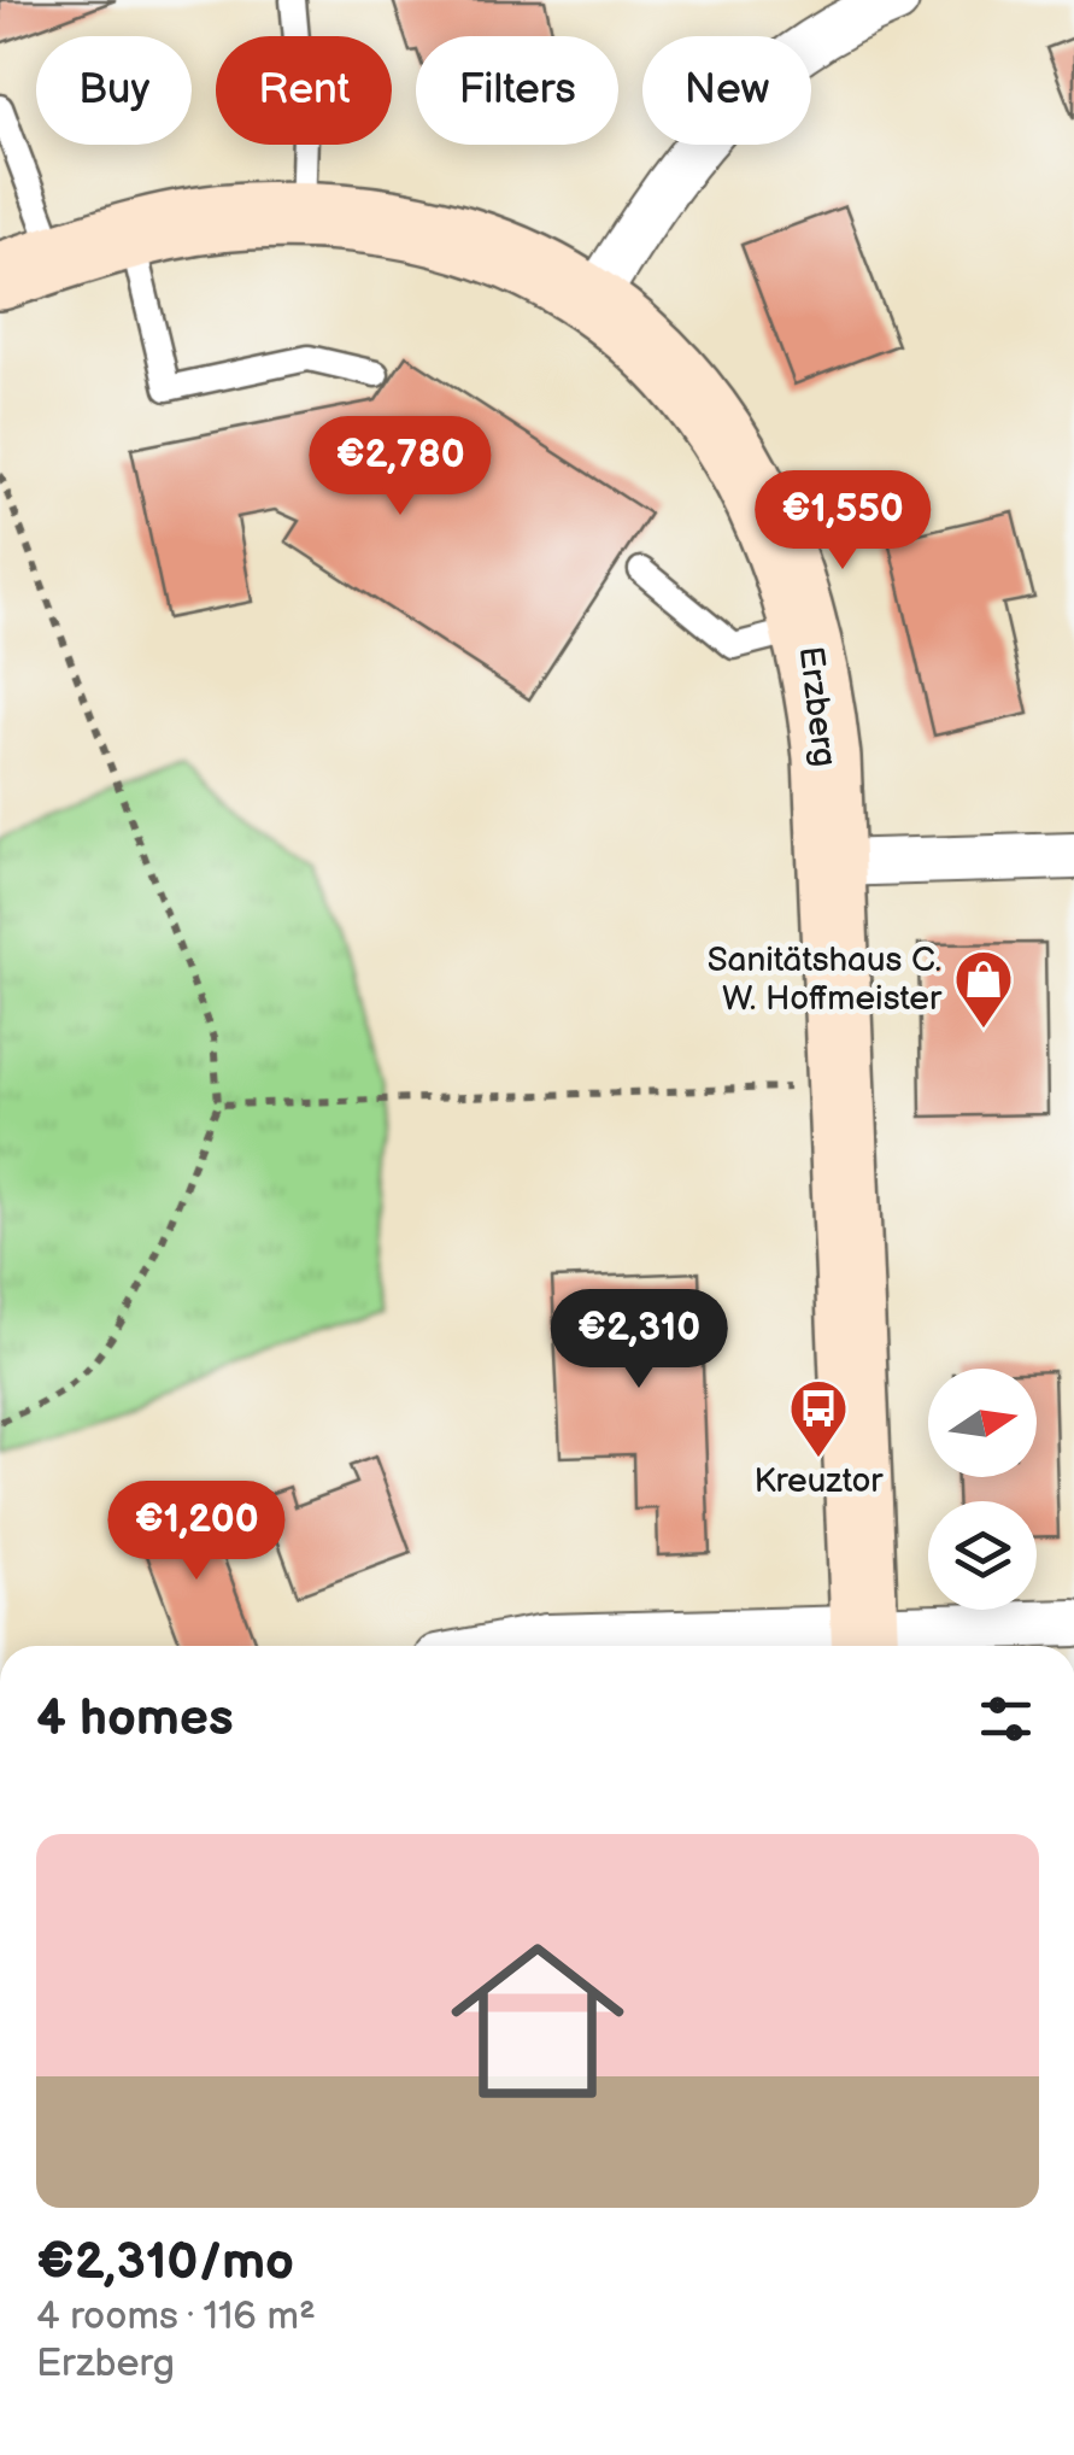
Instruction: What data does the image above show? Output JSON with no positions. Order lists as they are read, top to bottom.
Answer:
{
  "streets": {
    "street": ["Erzberg"]
  },
  "places": {
    "shop": ["Sanitätshaus C. W. Hoffmeister"],
    "bus stop": ["Kreuztor"]
  },
  "north": "right",
  "page": {
    "chip": [
      "Buy",
      "Rent",
      "Filters",
      "New"
    ],
    "price": [
      "€2,780",
      "€1,550",
      "€2,310",
      "€1,200"
    ],
    "heading": "4 homes",
    "list": [
      {
        "name": "€2,310/mo",
        "note": "4 rooms · 116 m² · Erzberg"
      }
    ]
  }
}
